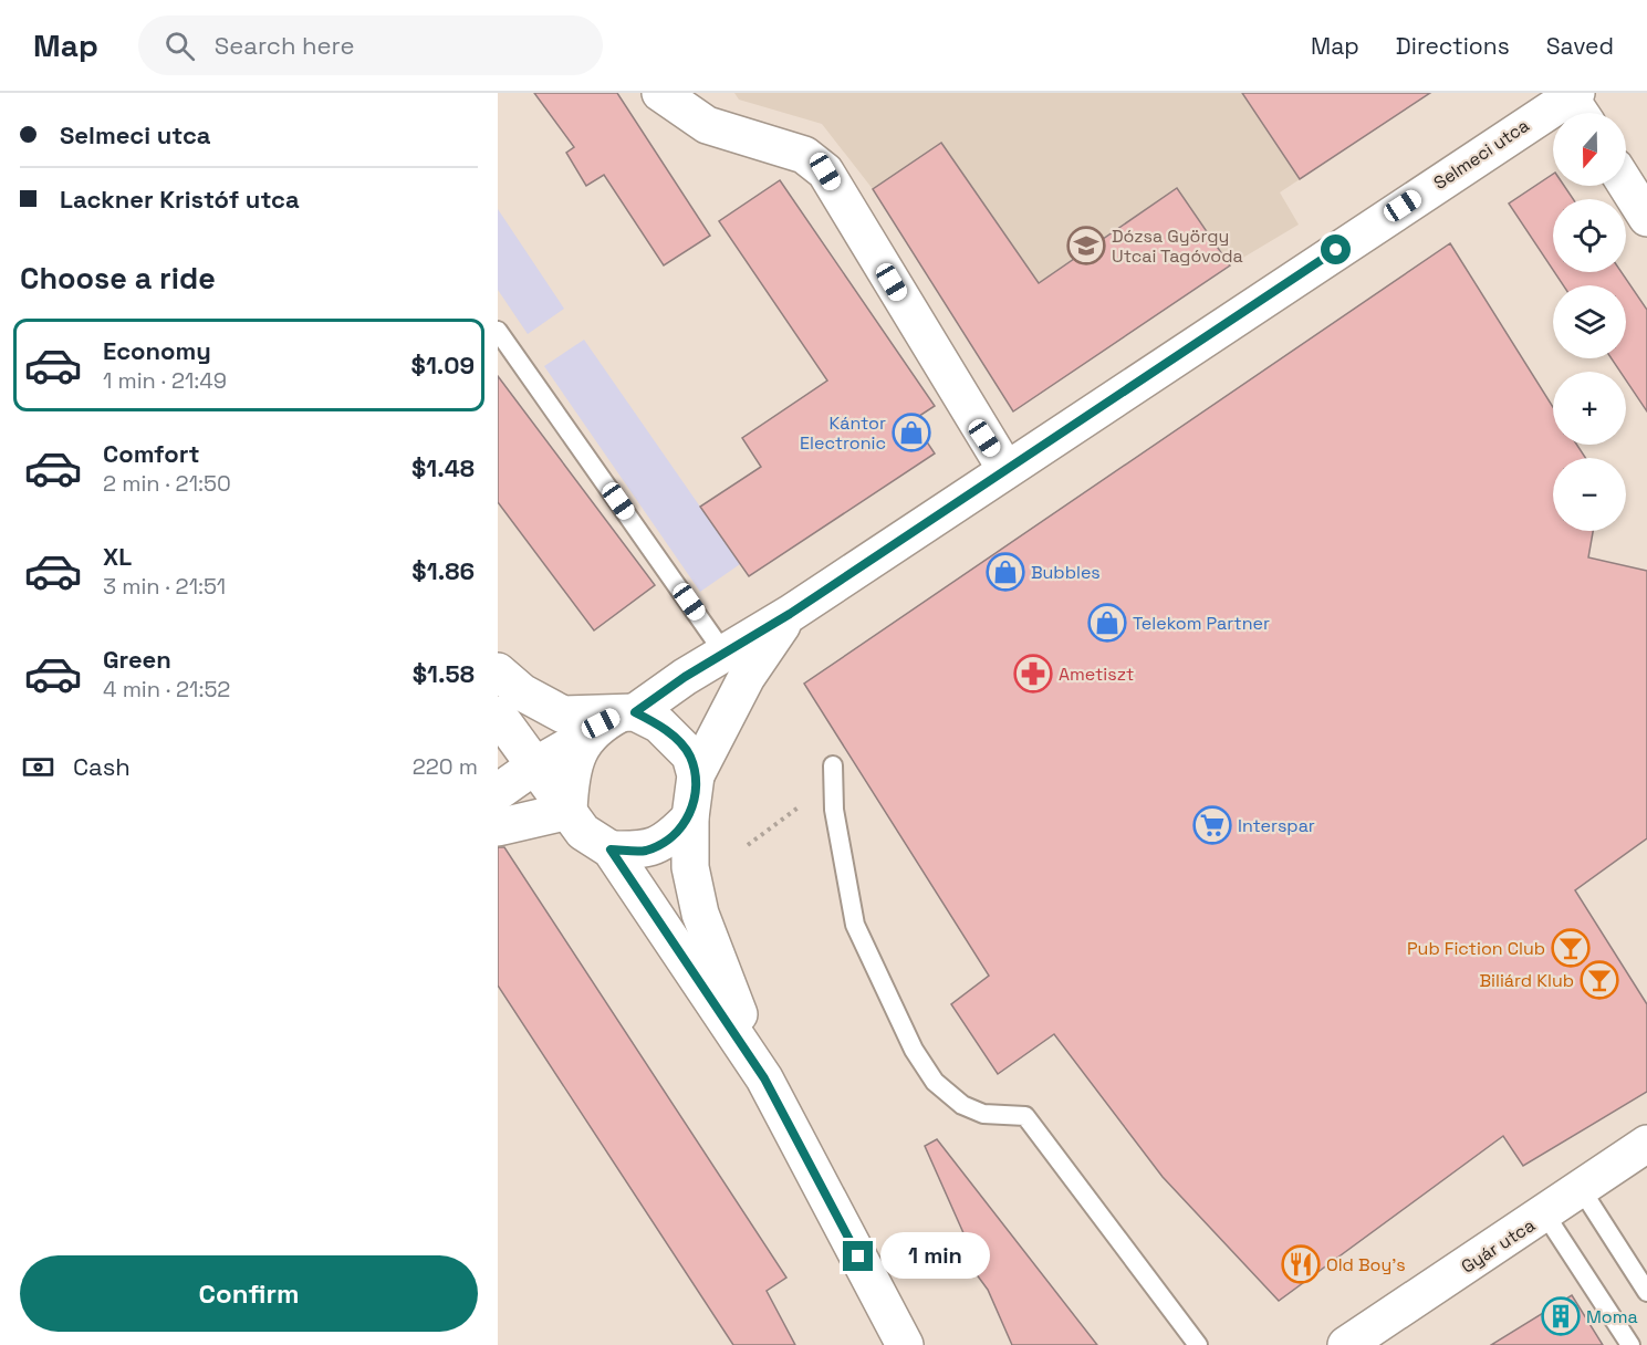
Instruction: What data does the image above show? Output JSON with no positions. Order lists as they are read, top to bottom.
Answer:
{
  "streets": {
    "street": ["Selmeci utca", "Gyár utca"]
  },
  "places": {
    "school or university": ["Dózsa György Utcai Tagóvoda"],
    "shop": ["Kántor Electronic", "Bubbles", "Telekom Partner"],
    "pharmacy": ["Ametiszt"],
    "supermarket": ["Interspar"],
    "bar": ["Pub Fiction Club", "Biliárd Klub"],
    "restaurant": ["Old Boy's"],
    "building": ["Moma"]
  },
  "north": "bottom",
  "page": {
    "header": "Map",
    "search": "Search here",
    "nav": ["Map", "Directions", "Saved"],
    "banner": ["Selmeci utca", "Lackner Kristóf utca"],
    "map_buttons": ["+", "−"],
    "heading": "Choose a ride",
    "list": [
      {
        "name": "Economy",
        "note": "1 min · 21:49",
        "value": "$1.09"
      },
      {
        "name": "Comfort",
        "note": "2 min · 21:50",
        "value": "$1.48"
      },
      {
        "name": "XL",
        "note": "3 min · 21:51",
        "value": "$1.86"
      },
      {
        "name": "Green",
        "note": "4 min · 21:52",
        "value": "$1.58"
      }
    ],
    "pay": ["Cash", "220 m"],
    "bubble": "1 min",
    "buttons": "Confirm"
  }
}
